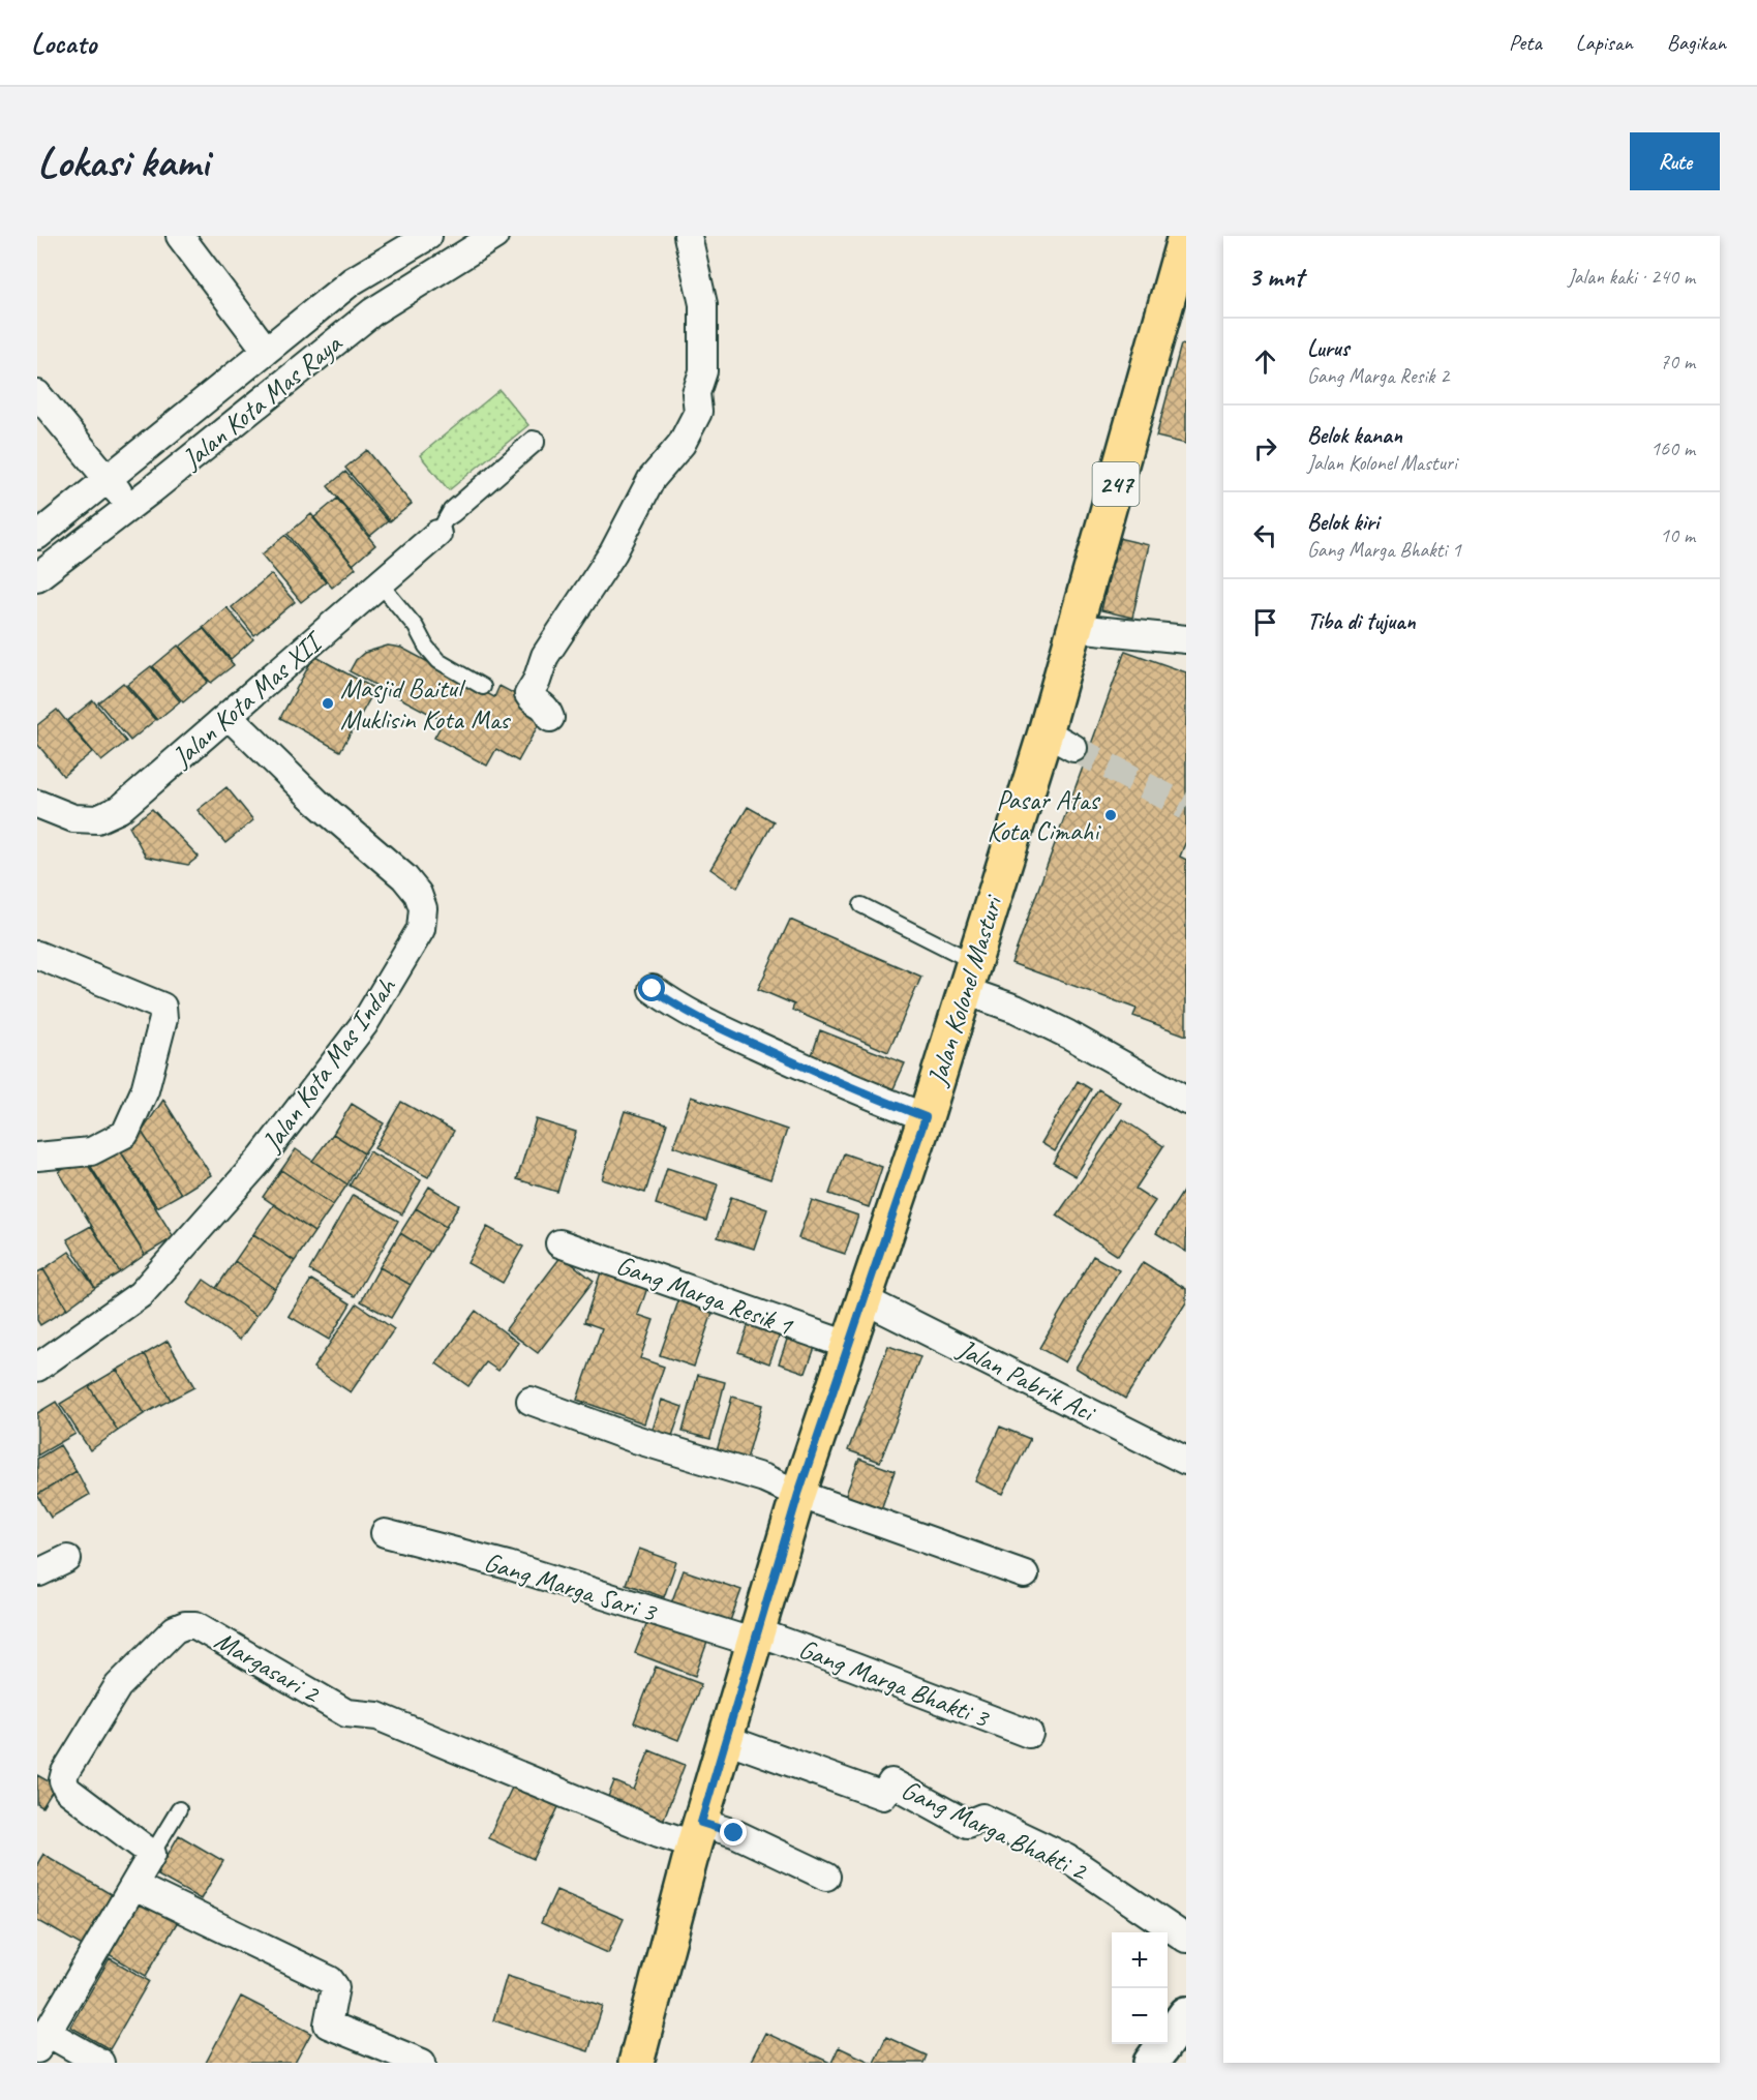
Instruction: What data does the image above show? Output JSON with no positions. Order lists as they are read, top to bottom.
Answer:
{
  "streets": {
    "main road": ["247", "Jalan Kolonel Masturi"],
    "street": [
      "Jalan Kota Mas Raya",
      "Jalan Kota Mas XII",
      "Jalan Kota Mas Indah",
      "Gang Marga Resik 1",
      "Jalan Pabrik Aci",
      "Gang Marga Sari 3",
      "Margasari 2",
      "Gang Marga Bhakti 3",
      "Gang Marga Bhakti 2"
    ]
  },
  "crossings": [
    ["Jalan Kota Mas XII", "Jalan Kota Mas Indah"],
    ["Jalan Kolonel Masturi", "Gang Marga Resik 1"],
    ["Jalan Kolonel Masturi", "Jalan Pabrik Aci"],
    ["Jalan Kolonel Masturi", "Gang Marga Sari 3"],
    ["Jalan Kolonel Masturi", "Margasari 2"],
    ["Jalan Kolonel Masturi", "Gang Marga Bhakti 3"],
    ["Jalan Kolonel Masturi", "Gang Marga Bhakti 2"],
    ["Gang Marga Sari 3", "Gang Marga Bhakti 3"]
  ],
  "places": ["Masjid Baitul Muklisin Kota Mas", "Pasar Atas Kota Cimahi"],
  "page": {
    "header": "Locato",
    "nav": ["Peta", "Lapisan", "Bagikan"],
    "buttons": "Rute",
    "title": "Lokasi kami",
    "heading": ["3 mnt", "Jalan kaki · 240 m"],
    "list": [
      ["Lurus", "Gang Marga Resik 2", "70 m"],
      ["Belok kanan", "Jalan Kolonel Masturi", "160 m"],
      ["Belok kiri", "Gang Marga Bhakti 1", "10 m"],
      "Tiba di tujuan"
    ],
    "map_buttons": ["+", "−"]
  }
}
